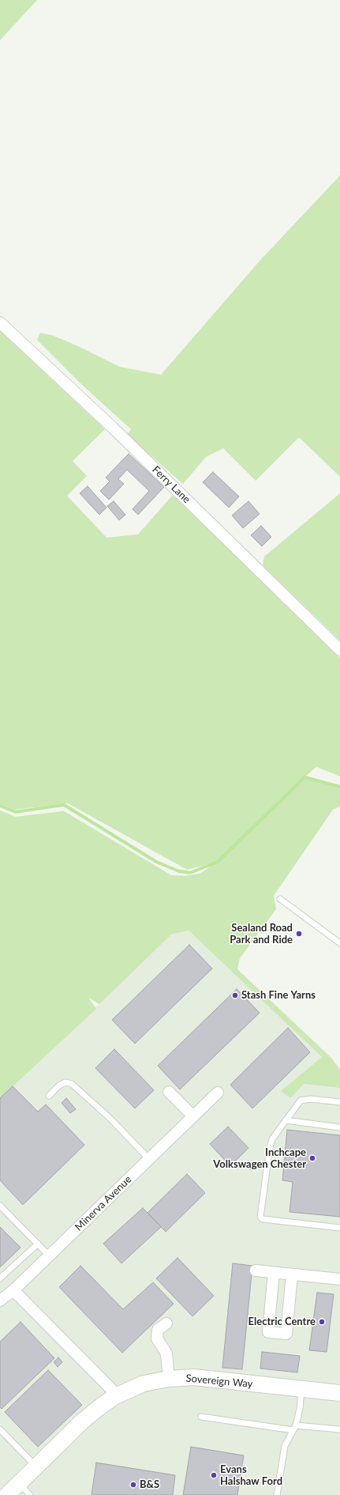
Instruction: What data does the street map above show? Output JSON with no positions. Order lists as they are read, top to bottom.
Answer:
{
  "streets": {
    "street": ["Ferry Lane", "Minerva Avenue", "Sovereign Way"]
  },
  "places": [
    "Sealand Road Park and Ride",
    "Stash Fine Yarns",
    "Inchcape Volkswagen Chester",
    "Electric Centre",
    "Evans Halshaw Ford",
    "B&S"
  ]
}
